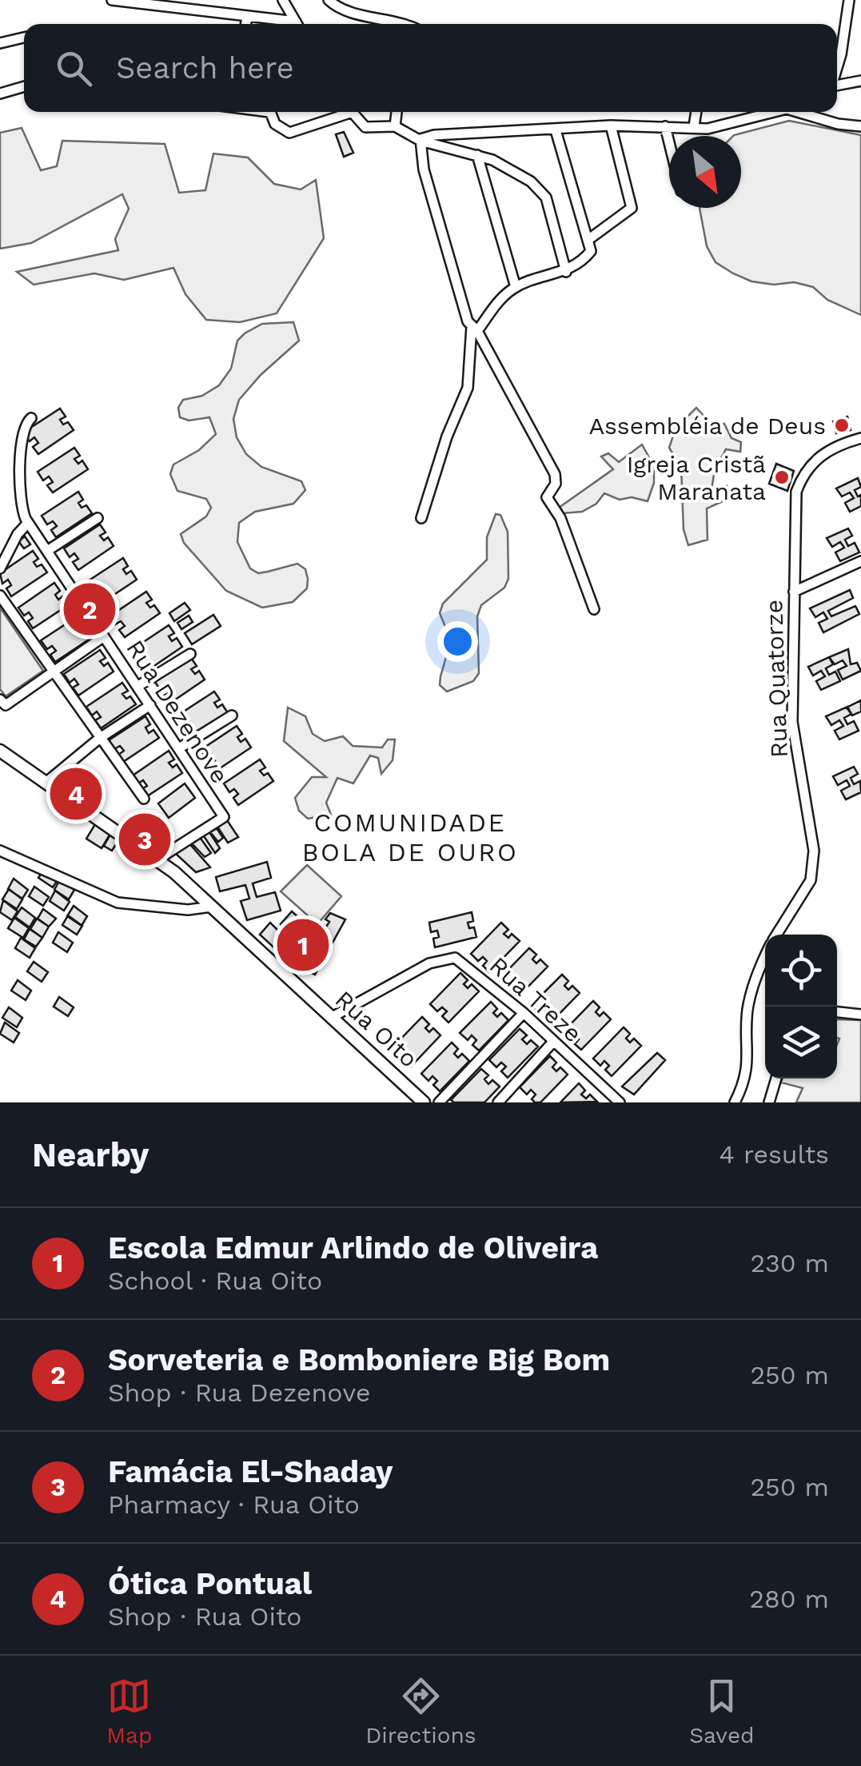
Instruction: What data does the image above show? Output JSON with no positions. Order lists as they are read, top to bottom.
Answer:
{
  "streets": {
    "street": [
      "Rua Quatorze",
      "Rua Dezenove",
      "Rua Treze",
      "Rua Oito"
    ]
  },
  "crossings": [
    ["Rua Dezenove", "Rua Oito"],
    ["Rua Treze", "Rua Oito"]
  ],
  "districts": ["COMUNIDADE BOLA DE OURO"],
  "places": ["Assembléia de Deus", "Igreja Cristã Maranata"],
  "north": "bottom right",
  "page": {
    "search": "Search here",
    "pins": [
      "2",
      "4",
      "3",
      "1"
    ],
    "heading": ["Nearby", "4 results"],
    "list": [
      {
        "mark": "1",
        "name": "Escola Edmur Arlindo de Oliveira",
        "note": "School · Rua Oito",
        "value": "230 m"
      },
      {
        "mark": "2",
        "name": "Sorveteria e Bomboniere Big Bom",
        "note": "Shop · Rua Dezenove",
        "value": "250 m"
      },
      {
        "mark": "3",
        "name": "Famácia El-Shaday",
        "note": "Pharmacy · Rua Oito",
        "value": "250 m"
      },
      {
        "mark": "4",
        "name": "Ótica Pontual",
        "note": "Shop · Rua Oito",
        "value": "280 m"
      }
    ],
    "nav": ["Map", "Directions", "Saved"]
  }
}
